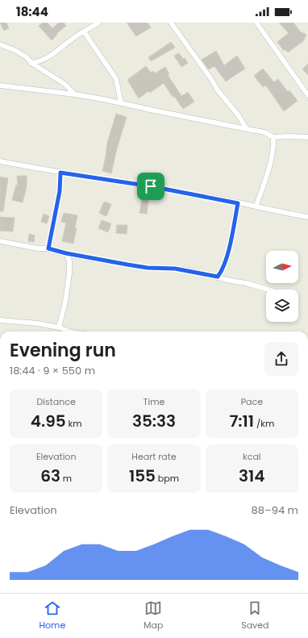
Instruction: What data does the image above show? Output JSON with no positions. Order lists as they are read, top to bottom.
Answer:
{
  "north": "right",
  "page": {
    "status": "18:44",
    "heading": ["Evening run", "18:44 · 9 × 550 m"],
    "stats": [
      ["Distance", "4.95 km"],
      ["Time", "35:33"],
      ["Pace", "7:11 /km"],
      ["Elevation", "63 m"],
      ["Heart rate", "155 bpm"],
      ["kcal", "314"]
    ],
    "chart": ["Elevation", "88–94 m"],
    "tabs": ["Home", "Map", "Saved"]
  }
}
